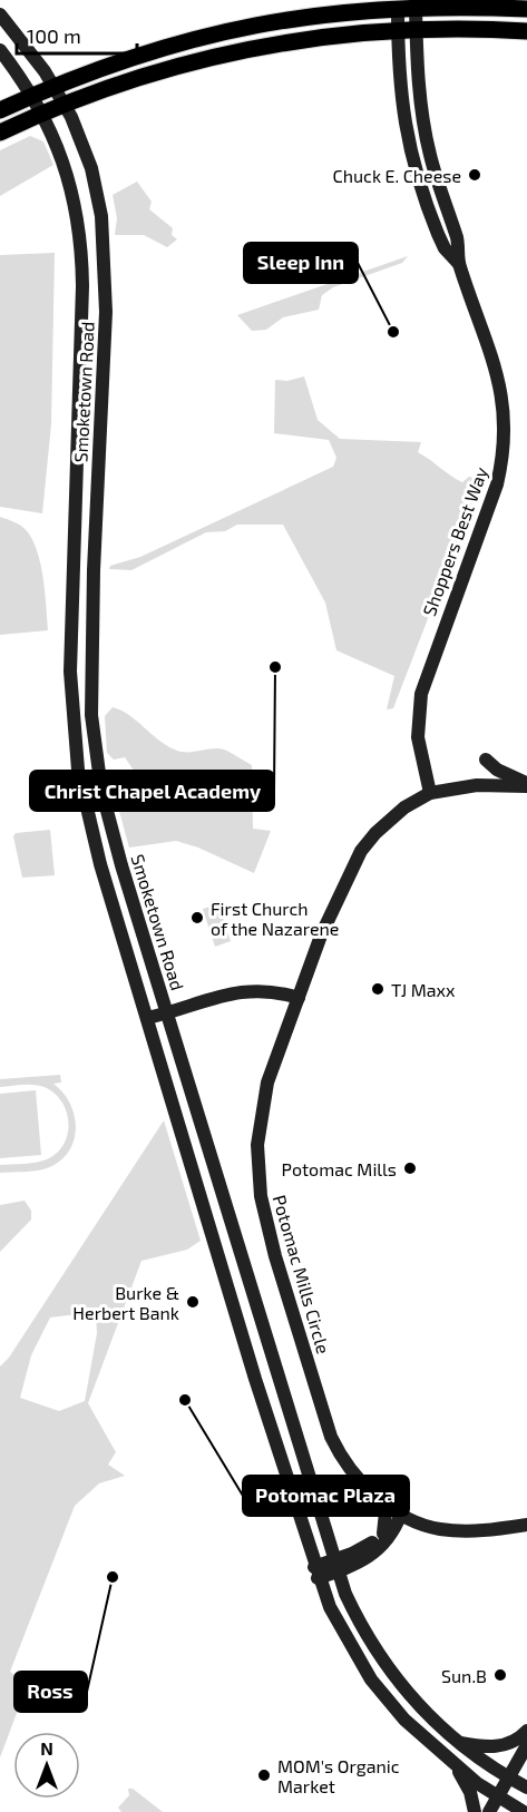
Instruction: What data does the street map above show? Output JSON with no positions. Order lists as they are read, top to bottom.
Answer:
{
  "streets": {
    "main road": ["Smoketown Road", "Shoppers Best Way", "Potomac Mills Circle"]
  },
  "crossings": [
    ["Shoppers Best Way", "Potomac Mills Circle"]
  ],
  "places": [
    "Chuck E. Cheese",
    "Sleep Inn",
    "Christ Chapel Academy",
    "First Church of the Nazarene",
    "TJ Maxx",
    "Potomac Mills",
    "Burke & Herbert Bank",
    "Potomac Plaza",
    "Ross",
    "Sun.B",
    "MOM's Organic Market"
  ],
  "scale_bar": "100 m",
  "north": "top"
}
